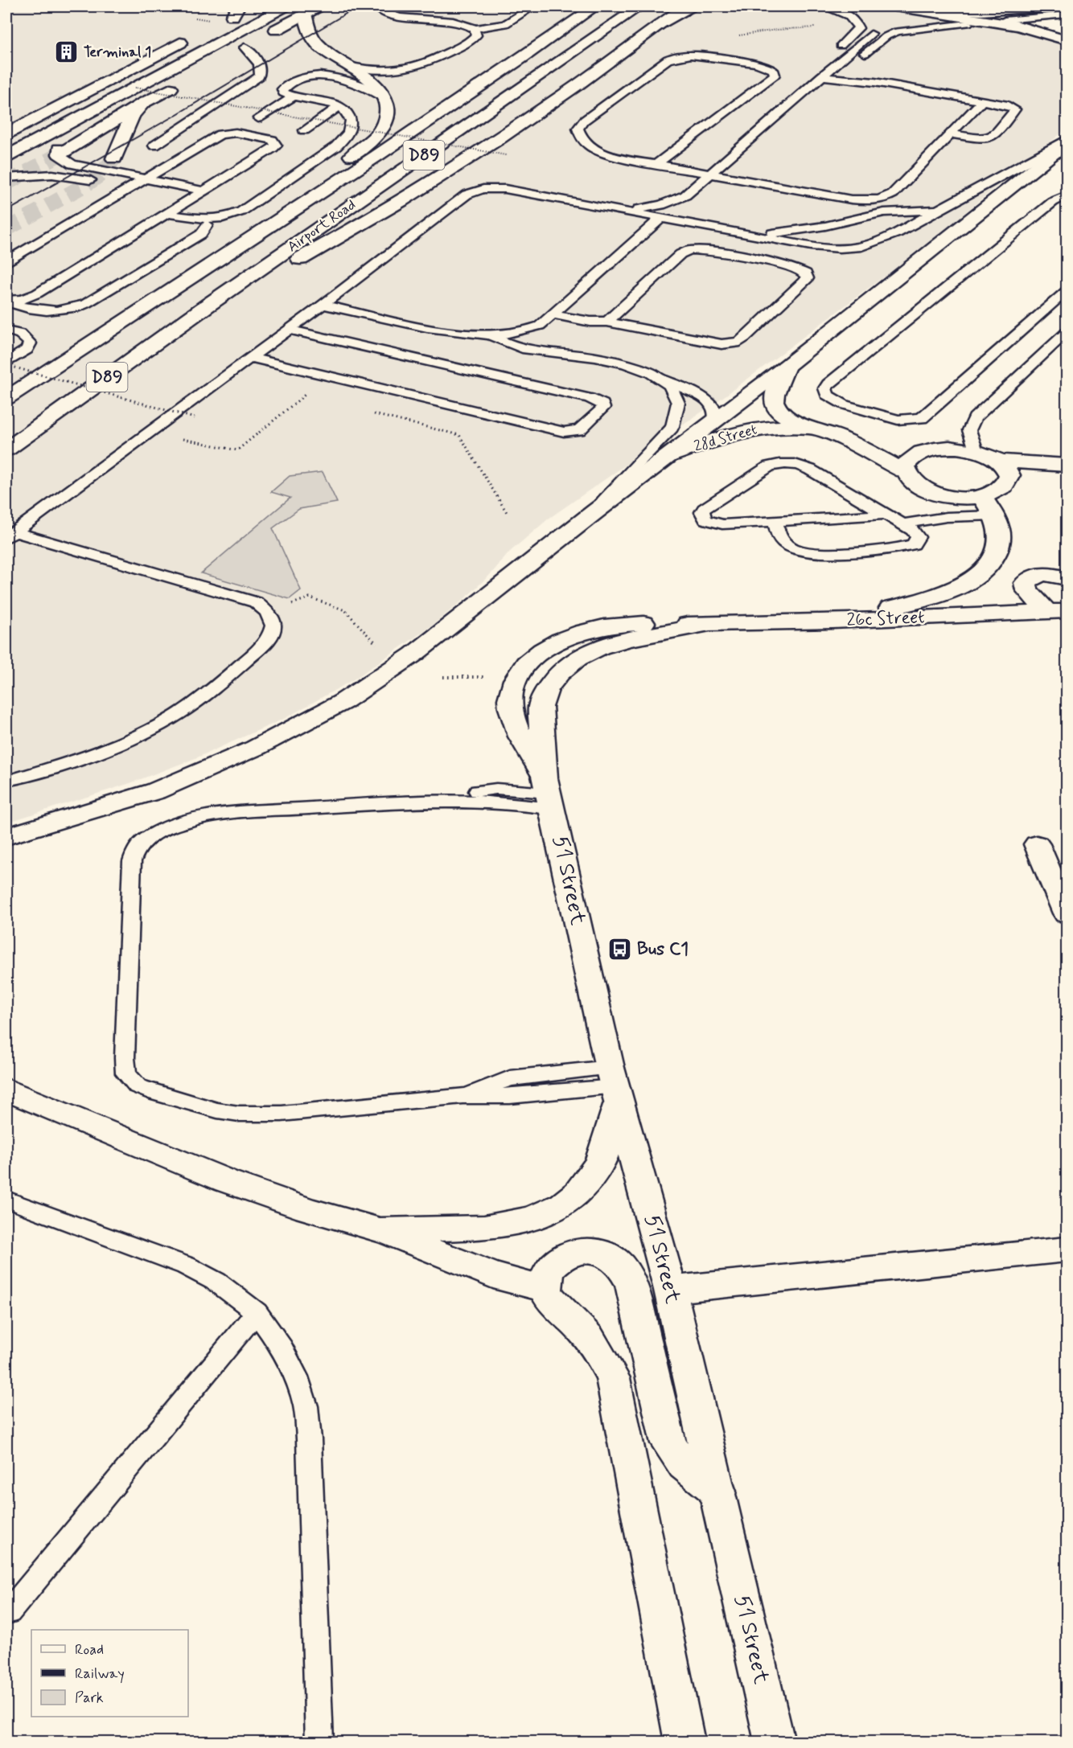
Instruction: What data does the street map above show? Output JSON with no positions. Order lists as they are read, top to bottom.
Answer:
{
  "streets": {
    "main road": [
      "D89",
      "Airport Road",
      "28d Street",
      "26c Street",
      "51 Street"
    ]
  },
  "crossings": [
    ["26c Street", "51 Street"]
  ],
  "places": {
    "building": ["Terminal 1"],
    "bus stop": ["Bus C1"]
  },
  "legend": ["Road", "Railway", "Park"]
}
